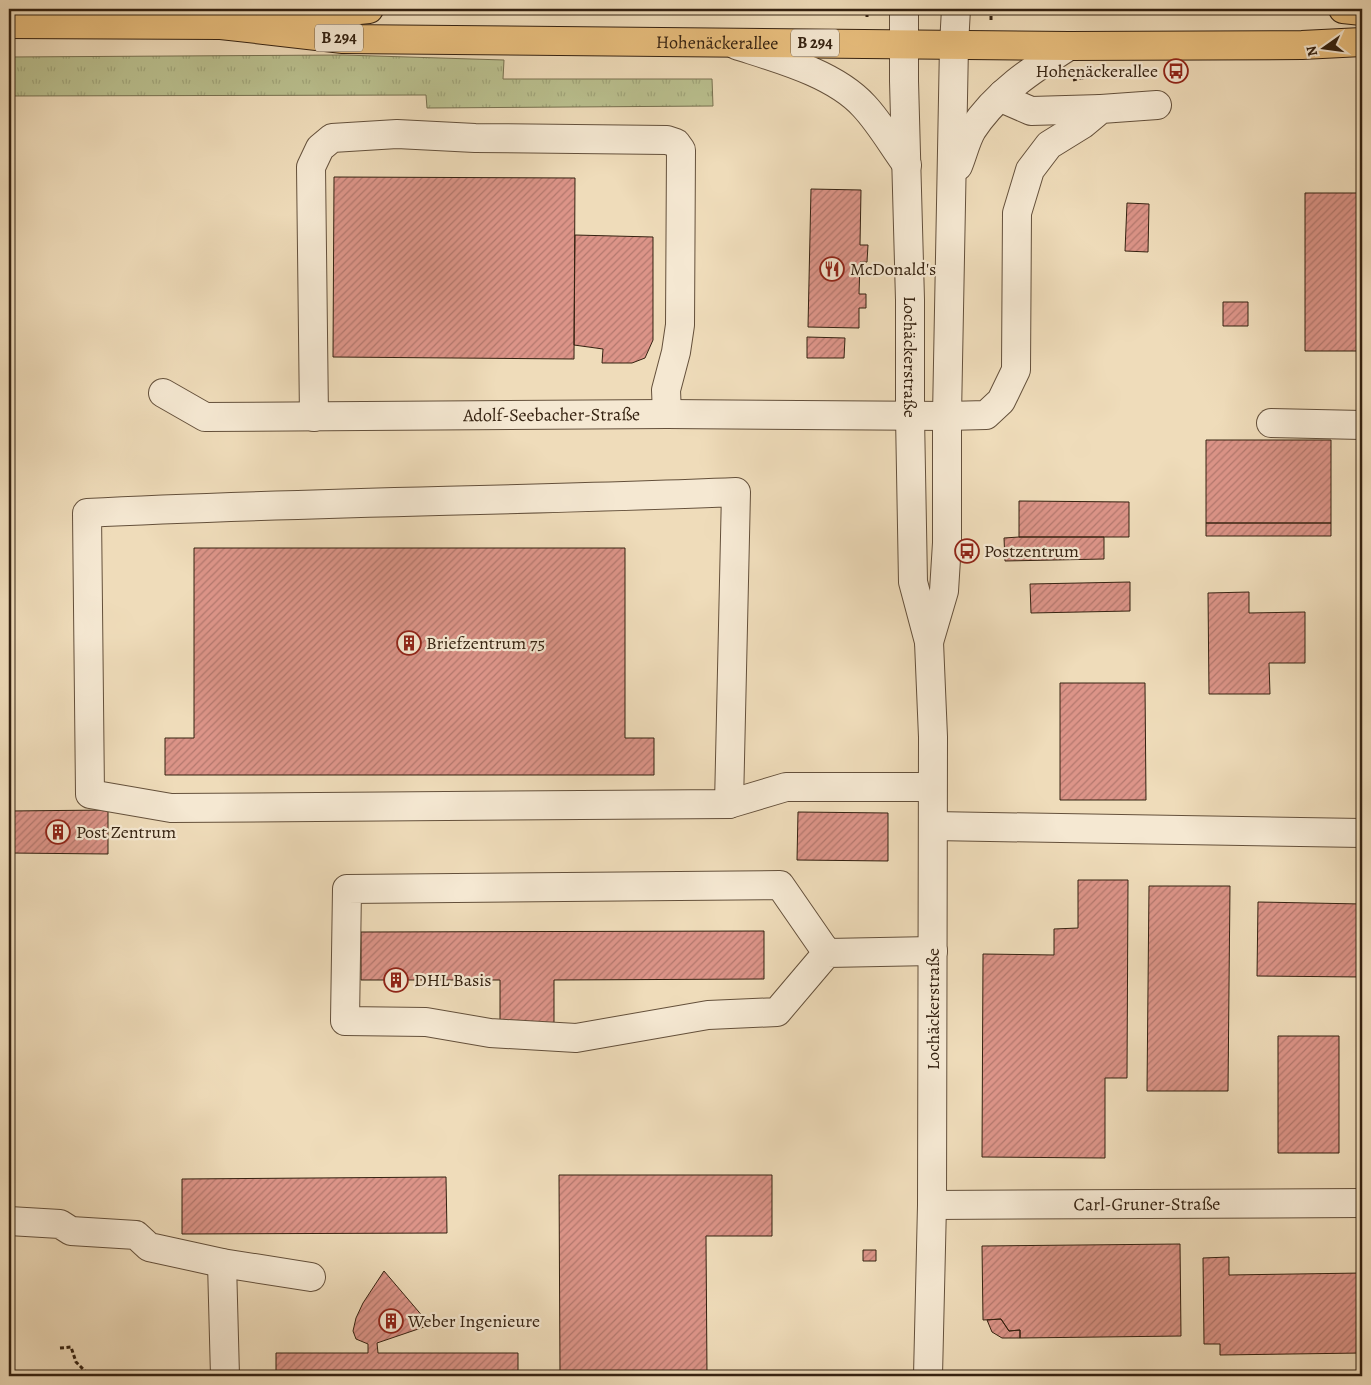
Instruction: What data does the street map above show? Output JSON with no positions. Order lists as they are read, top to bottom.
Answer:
{
  "streets": {
    "main road": ["B 294", "Hohenäckerallee"],
    "street": ["Lochäckerstraße", "Adolf-Seebacher-Straße", "Carl-Gruner-Straße"]
  },
  "crossings": [
    ["Hohenäckerallee", "Lochäckerstraße"],
    ["Lochäckerstraße", "Adolf-Seebacher-Straße"],
    ["Lochäckerstraße", "Carl-Gruner-Straße"]
  ],
  "places": {
    "bus stop": ["Hohenäckerallee", "Postzentrum"],
    "restaurant": ["McDonald's"],
    "building": [
      "Briefzentrum 75",
      "Post Zentrum",
      "DHL Basis",
      "Weber Ingenieure"
    ]
  },
  "north": "left"
}
